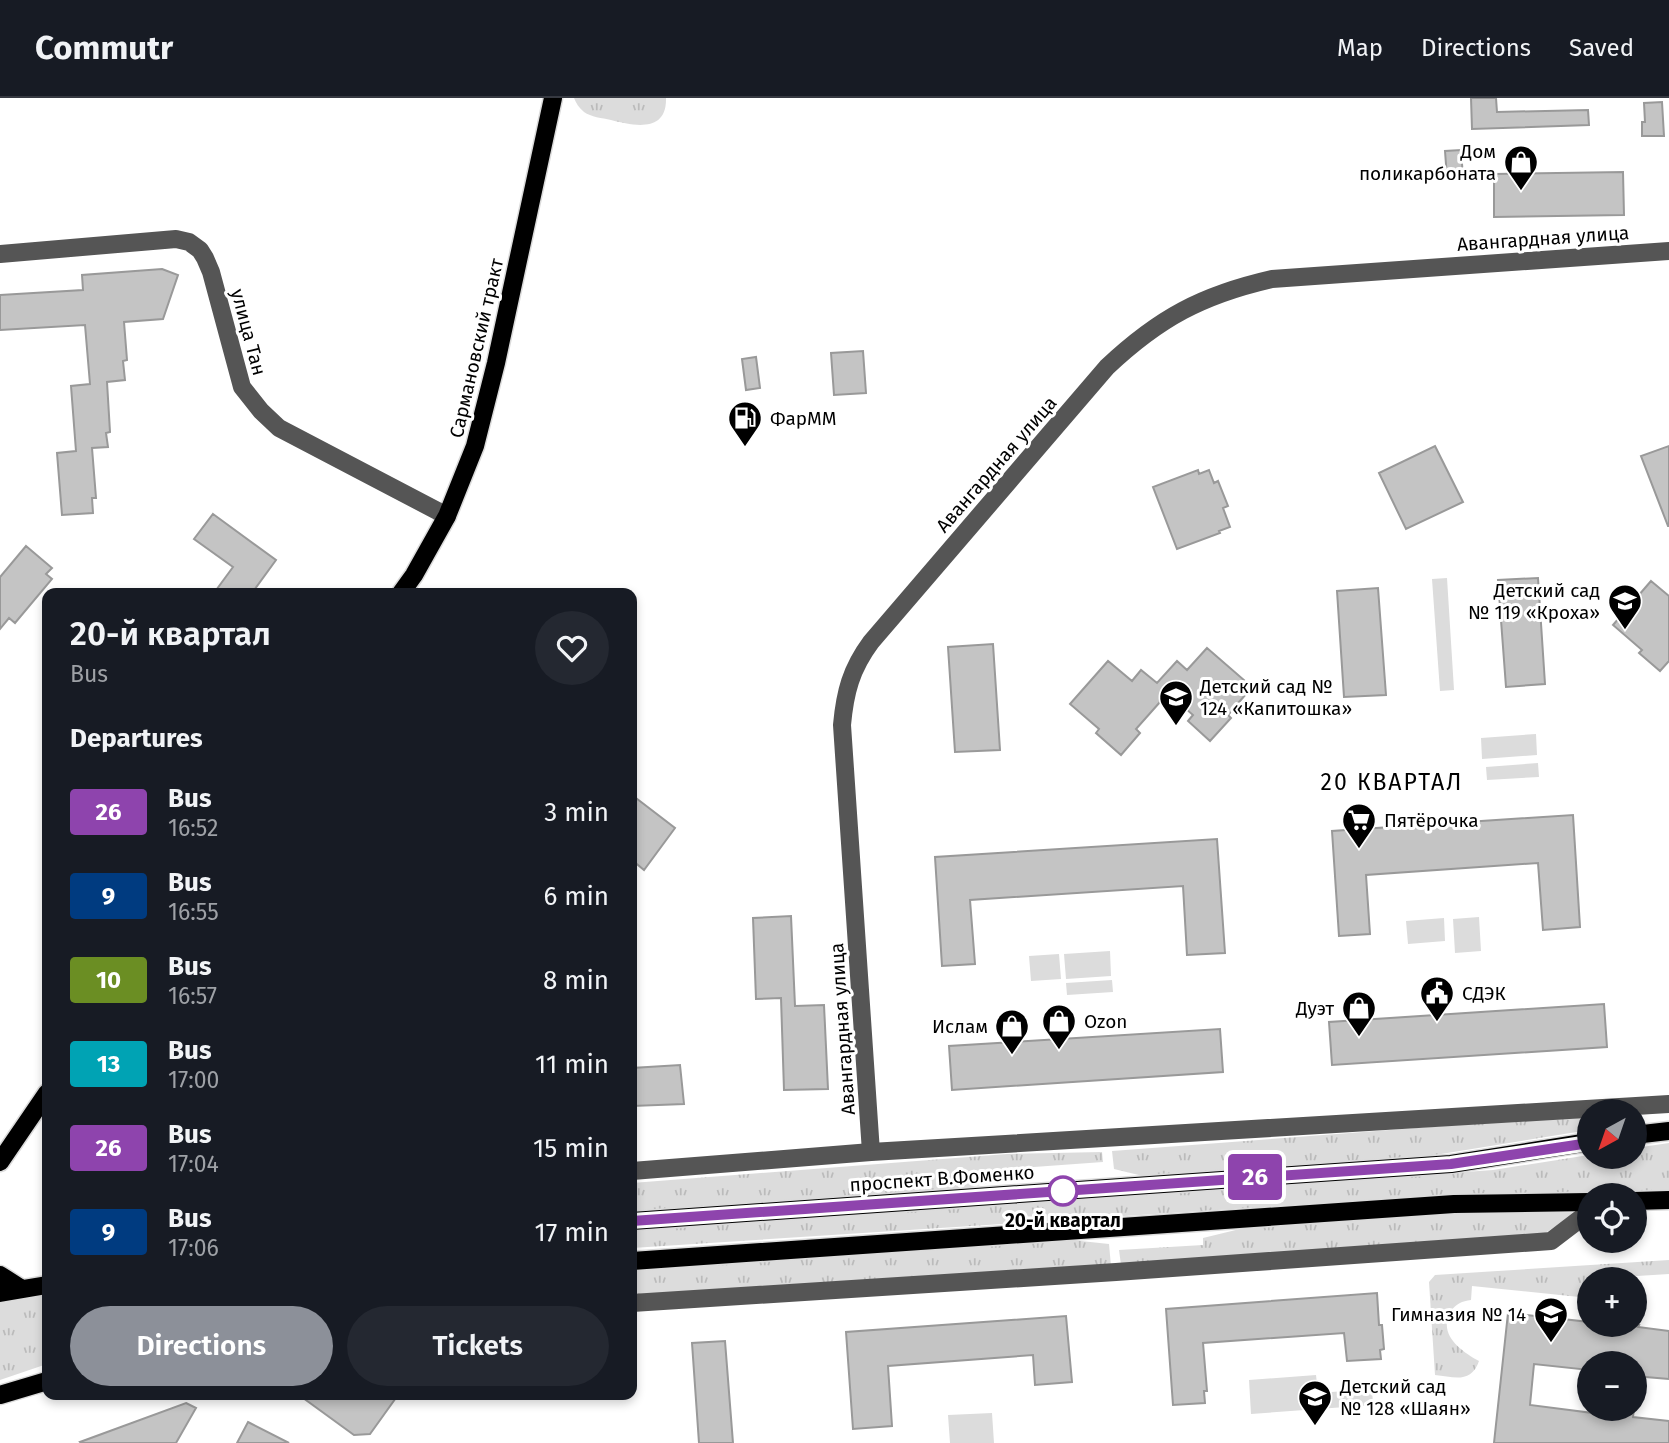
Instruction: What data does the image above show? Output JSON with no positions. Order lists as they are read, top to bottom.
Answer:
{
  "streets": {
    "main road": ["Сармановский тракт", "проспект В.Фоменко"],
    "street": ["Авангардная улица", "улица Тан"]
  },
  "crossings": [
    ["улица Тан", "Сармановский тракт"]
  ],
  "districts": ["20 КВАРТАЛ"],
  "places": {
    "shop": [
      "Дом поликарбоната",
      "Дуэт",
      "Ozon",
      "Ислам"
    ],
    "fuel station": ["ФарММ"],
    "school or university": [
      "Детский сад № 119 «Кроха»",
      "Детский сад № 124 «Капитошка»",
      "Гимназия № 14",
      "Детский сад № 128 «Шаян»"
    ],
    "supermarket": ["Пятёрочка"],
    "public building": ["СДЭК"],
    "other": ["20-й квартал"]
  },
  "lines": ["bus line 26"],
  "north": "bottom left",
  "page": {
    "header": "Commutr",
    "nav": ["Map", "Directions", "Saved"],
    "on_map": "26",
    "heading": [
      ["20-й квартал", "Bus"],
      "Departures"
    ],
    "list": [
      {
        "mark": "26",
        "name": "Bus",
        "note": "16:52",
        "value": "3 min"
      },
      {
        "mark": "9",
        "name": "Bus",
        "note": "16:55",
        "value": "6 min"
      },
      {
        "mark": "10",
        "name": "Bus",
        "note": "16:57",
        "value": "8 min"
      },
      {
        "mark": "13",
        "name": "Bus",
        "note": "17:00",
        "value": "11 min"
      },
      {
        "mark": "26",
        "name": "Bus",
        "note": "17:04",
        "value": "15 min"
      },
      {
        "mark": "9",
        "name": "Bus",
        "note": "17:06",
        "value": "17 min"
      }
    ],
    "map_buttons": ["+", "−"],
    "buttons": ["Directions", "Tickets"]
  }
}
